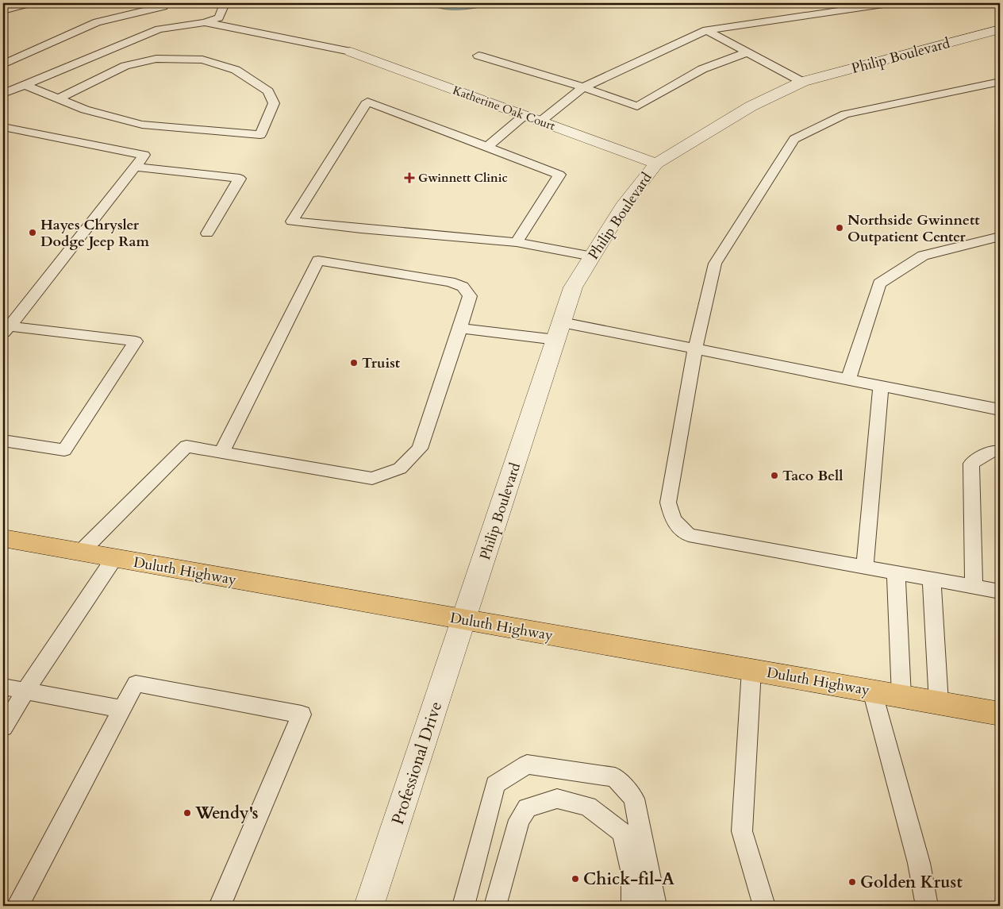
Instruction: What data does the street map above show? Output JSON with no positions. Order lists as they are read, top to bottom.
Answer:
{
  "streets": {
    "main road": ["Duluth Highway"],
    "street": ["Philip Boulevard", "Katherine Oak Court", "Professional Drive"]
  },
  "crossings": [
    ["Philip Boulevard", "Katherine Oak Court"],
    ["Philip Boulevard", "Duluth Highway"],
    ["Philip Boulevard", "Professional Drive"],
    ["Duluth Highway", "Professional Drive"]
  ],
  "places": {
    "health": ["Gwinnett Clinic"],
    "other": [
      "Northside Gwinnett Outpatient Center",
      "Hayes Chrysler Dodge Jeep Ram",
      "Truist",
      "Taco Bell",
      "Wendy's",
      "Chick-fil-A",
      "Golden Krust"
    ]
  }
}
